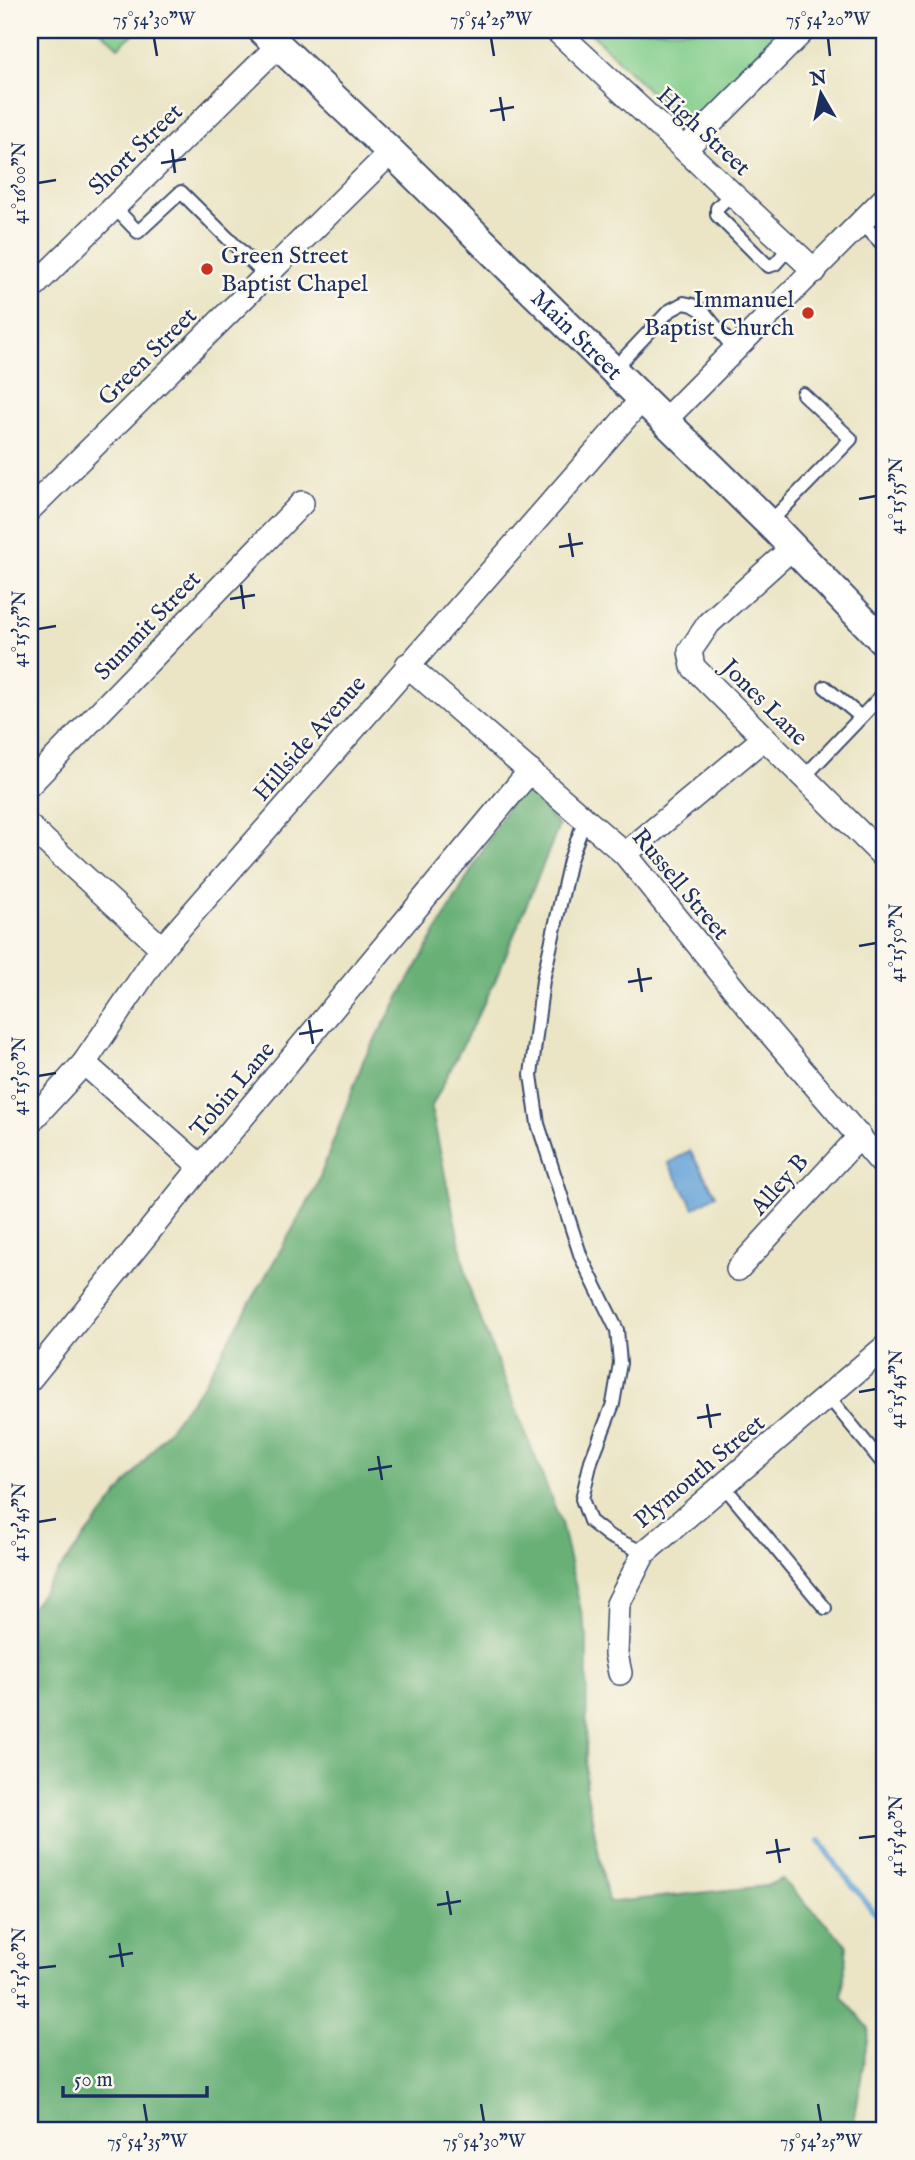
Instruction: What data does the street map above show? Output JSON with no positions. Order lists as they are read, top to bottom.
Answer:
{
  "streets": {
    "street": [
      "High Street",
      "Short Street",
      "Main Street",
      "Green Street",
      "Summit Street",
      "Jones Lane",
      "Hillside Avenue",
      "Russell Street",
      "Tobin Lane",
      "Alley B",
      "Plymouth Street"
    ]
  },
  "crossings": [
    ["Short Street", "Main Street"],
    ["Main Street", "Green Street"],
    ["Main Street", "Jones Lane"],
    ["Main Street", "Hillside Avenue"],
    ["Hillside Avenue", "Russell Street"],
    ["Russell Street", "Tobin Lane"],
    ["Russell Street", "Alley B"]
  ],
  "places": ["Green Street Baptist Chapel", "Immanuel Baptist Church"],
  "scale_bar": "50 m",
  "north": "top",
  "coordinates": [
    "75°54'30\"W",
    "75°54'25\"W",
    "75°54'20\"W",
    "41°16'00\"N",
    "41°15'55\"N",
    "41°15'50\"N",
    "41°15'45\"N",
    "41°15'40\"N",
    "75°54'35\"W"
  ]
}
